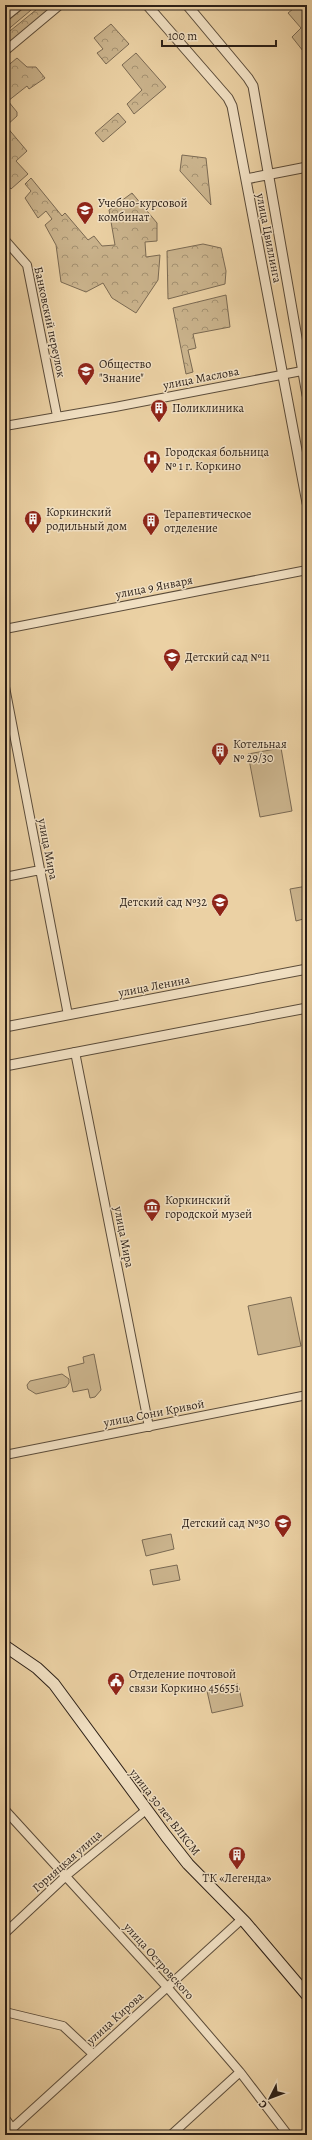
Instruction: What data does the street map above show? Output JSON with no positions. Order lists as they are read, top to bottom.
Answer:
{
  "streets": {
    "main road": ["улица 30 лет ВЛКСМ"],
    "street": [
      "улица Цвиллинга",
      "Банковский переулок",
      "улица Маслова",
      "улица 9 Января",
      "улица Мира",
      "улица Ленина",
      "улица Сони Кривой",
      "Горняцкая улица",
      "улица Островского",
      "улица Кирова"
    ]
  },
  "crossings": [
    ["улица Цвиллинга", "улица Маслова"],
    ["Банковский переулок", "улица Маслова"],
    ["улица Мира", "улица Ленина"],
    ["улица Мира", "улица Сони Кривой"],
    ["улица 30 лет ВЛКСМ", "Горняцкая улица"],
    ["улица 30 лет ВЛКСМ", "улица Кирова"],
    ["Горняцкая улица", "улица Островского"],
    ["улица Островского", "улица Кирова"]
  ],
  "places": {
    "school or university": [
      "Учебно-курсовой комбинат",
      "Общество \"Знание\"",
      "Детский сад №11",
      "Детский сад №32",
      "Детский сад №30"
    ],
    "building": [
      "Поликлиника",
      "Коркинский родильный дом",
      "Терапевтическое отделение",
      "Котельная № 29/30",
      "ТК «Легенда»"
    ],
    "hospital": ["Городская больница № 1 г. Коркино"],
    "museum": ["Коркинский городской музей"],
    "public building": ["Отделение почтовой связи Коркино 456551"]
  },
  "scale_bar": "100 m",
  "north": "bottom left"
}
